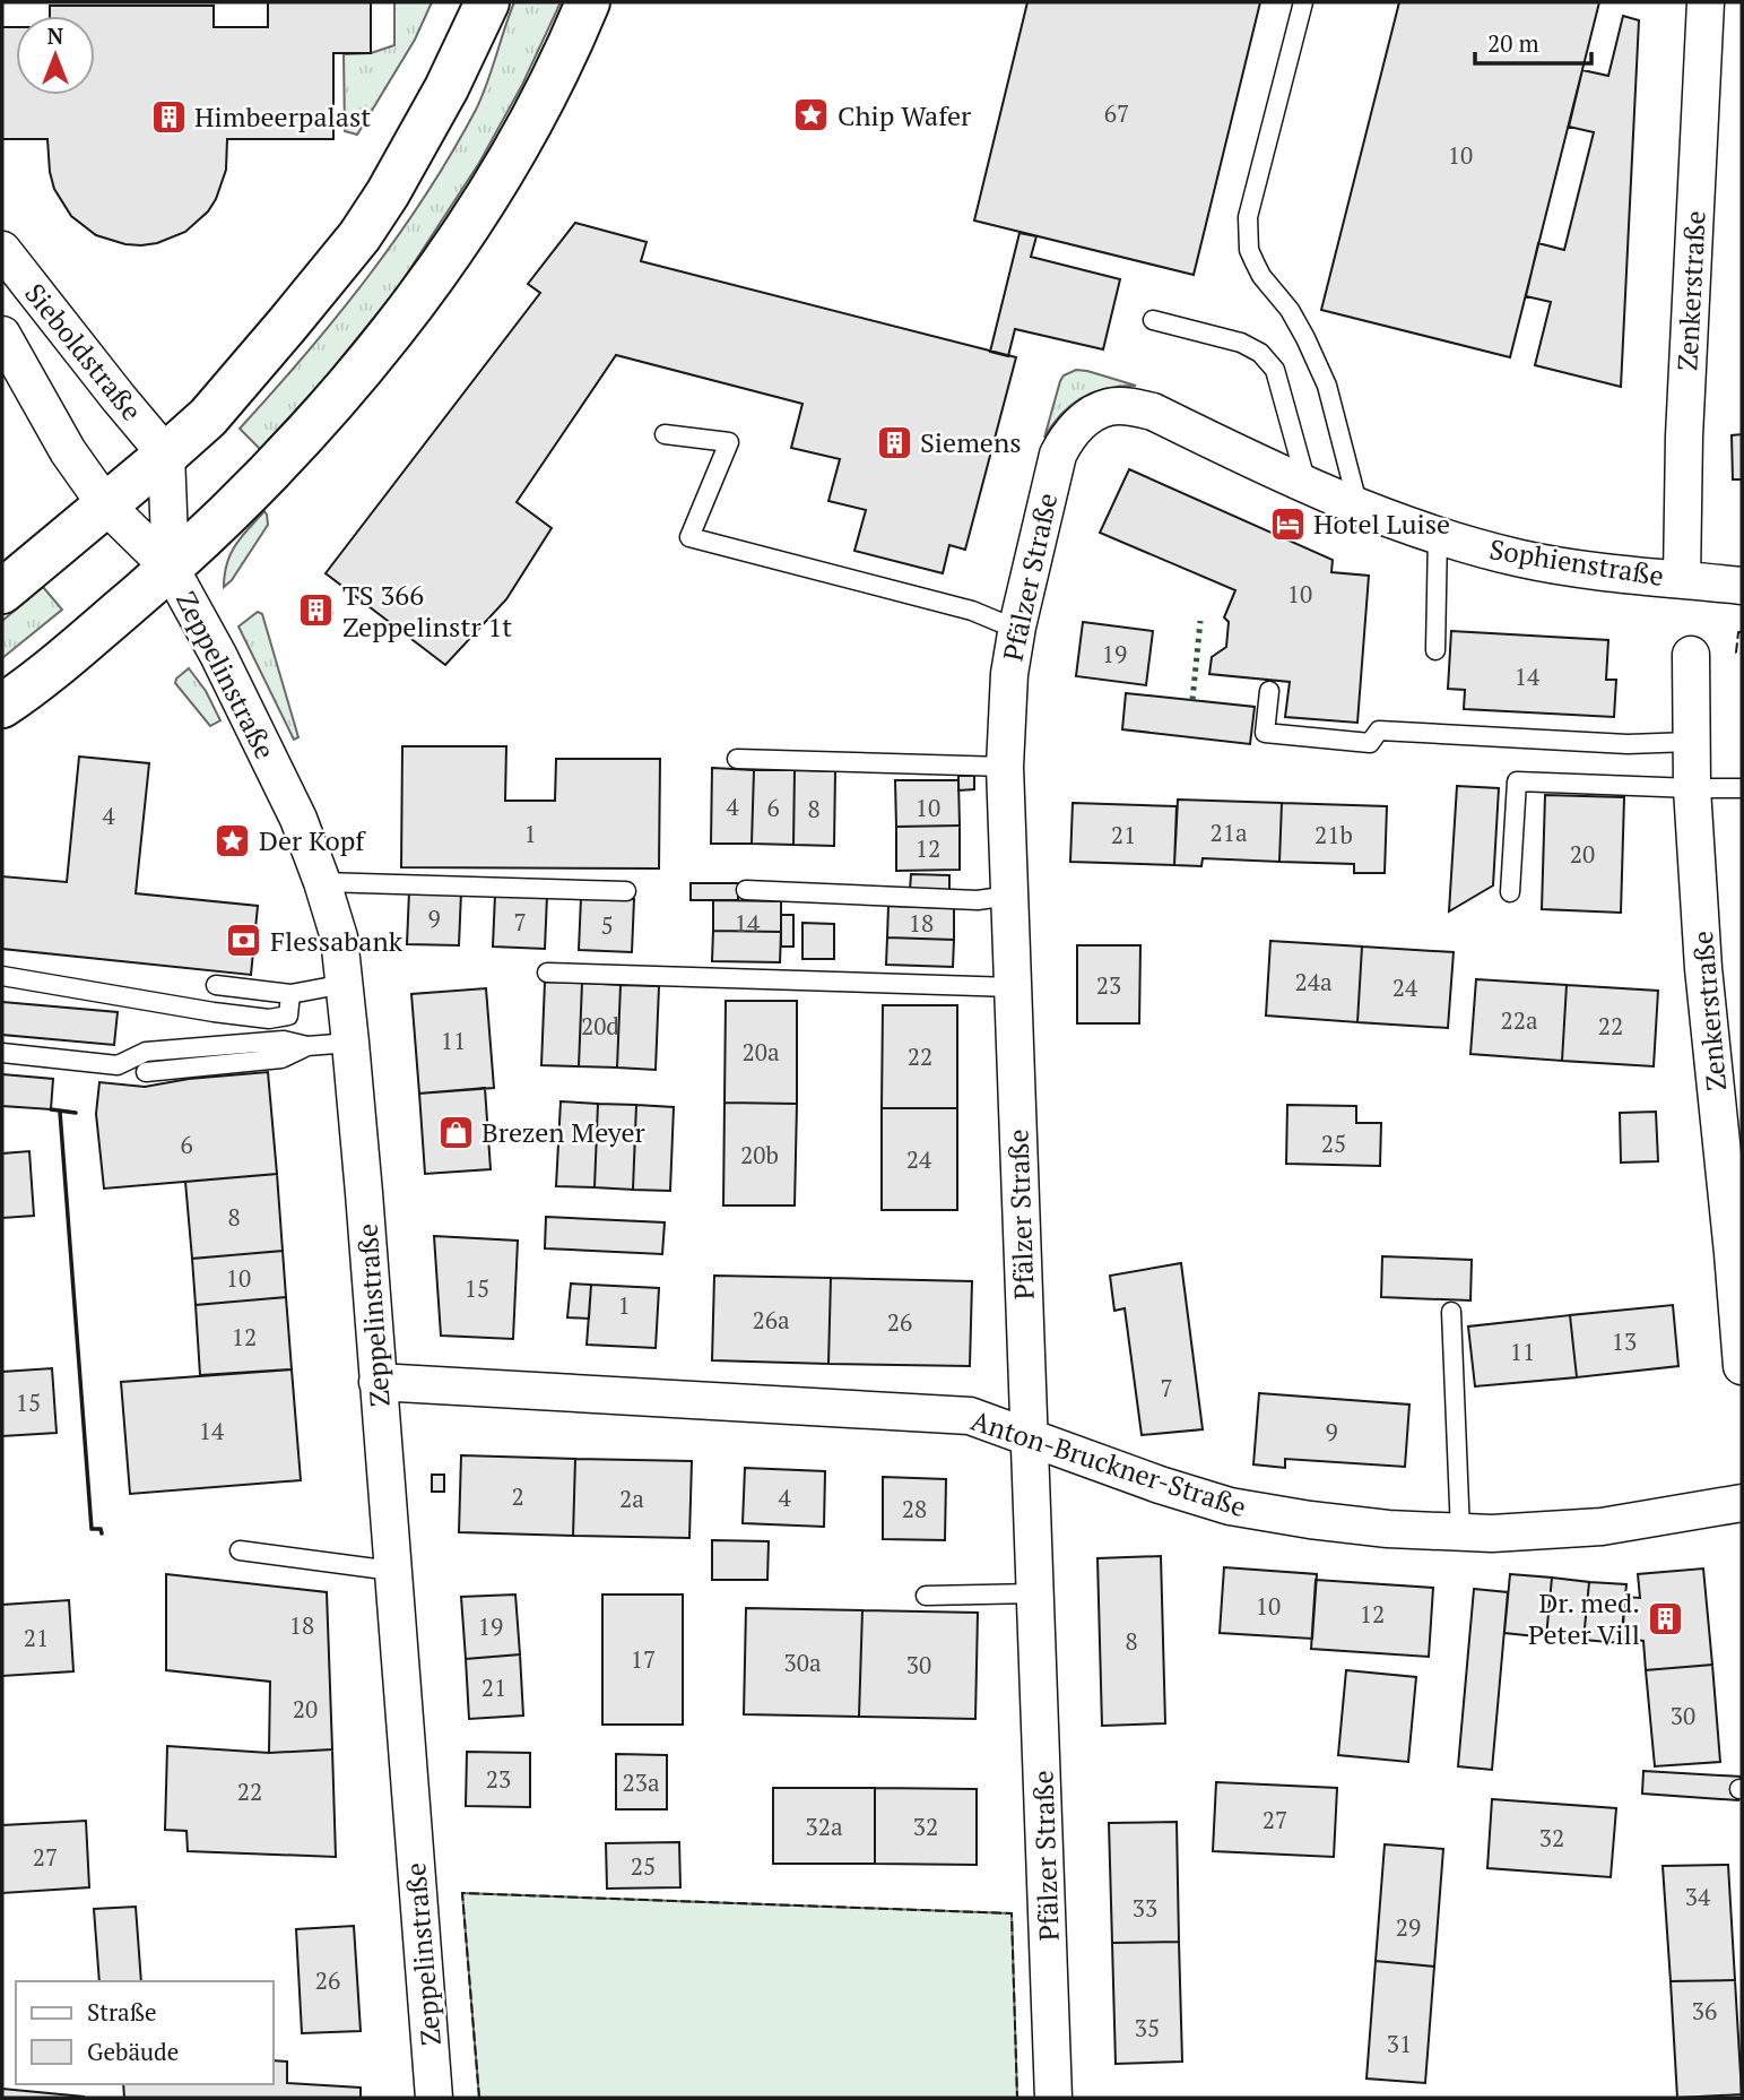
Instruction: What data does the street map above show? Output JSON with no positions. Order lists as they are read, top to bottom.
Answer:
{
  "streets": {
    "street": [
      "Zenkerstraße",
      "Sieboldstraße",
      "Sophienstraße",
      "Pfälzer Straße",
      "Zeppelinstraße",
      "Anton-Bruckner-Straße"
    ]
  },
  "crossings": [
    ["Zenkerstraße", "Sophienstraße"],
    ["Sieboldstraße", "Zeppelinstraße"],
    ["Sophienstraße", "Pfälzer Straße"],
    ["Pfälzer Straße", "Anton-Bruckner-Straße"],
    ["Zeppelinstraße", "Anton-Bruckner-Straße"]
  ],
  "places": {
    "place": ["Chip Wafer", "Der Kopf"],
    "building": [
      "Himbeerpalast",
      "Siemens",
      "TS 366 Zeppelinstr 1t",
      "Dr. med. Peter Vill"
    ],
    "hotel": ["Hotel Luise"],
    "bank": ["Flessabank"],
    "shop": ["Brezen Meyer"]
  },
  "house_numbers": [
    "67",
    "10",
    "10",
    "19",
    "14",
    "4",
    "6",
    "10",
    "8",
    "4",
    "21a",
    "1",
    "21",
    "21b",
    "12",
    "20",
    "9",
    "7",
    "14",
    "18",
    "5",
    "24a",
    "23",
    "24",
    "22a",
    "20d",
    "22",
    "11",
    "20a",
    "22",
    "25",
    "6",
    "20b",
    "24",
    "8",
    "10",
    "15",
    "1",
    "26a",
    "26",
    "12",
    "13",
    "11",
    "7",
    "15",
    "14",
    "9",
    "2",
    "4",
    "2a",
    "28",
    "10",
    "12",
    "18",
    "19",
    "21",
    "8",
    "17",
    "30a",
    "30",
    "21",
    "20",
    "30",
    "23",
    "23a",
    "22",
    "27",
    "32a",
    "32",
    "32",
    "27",
    "25",
    "34",
    "33",
    "29",
    "26",
    "36",
    "35",
    "31"
  ],
  "legend": ["Straße", "Gebäude"],
  "scale_bar": "20 m",
  "north": "top"
}
